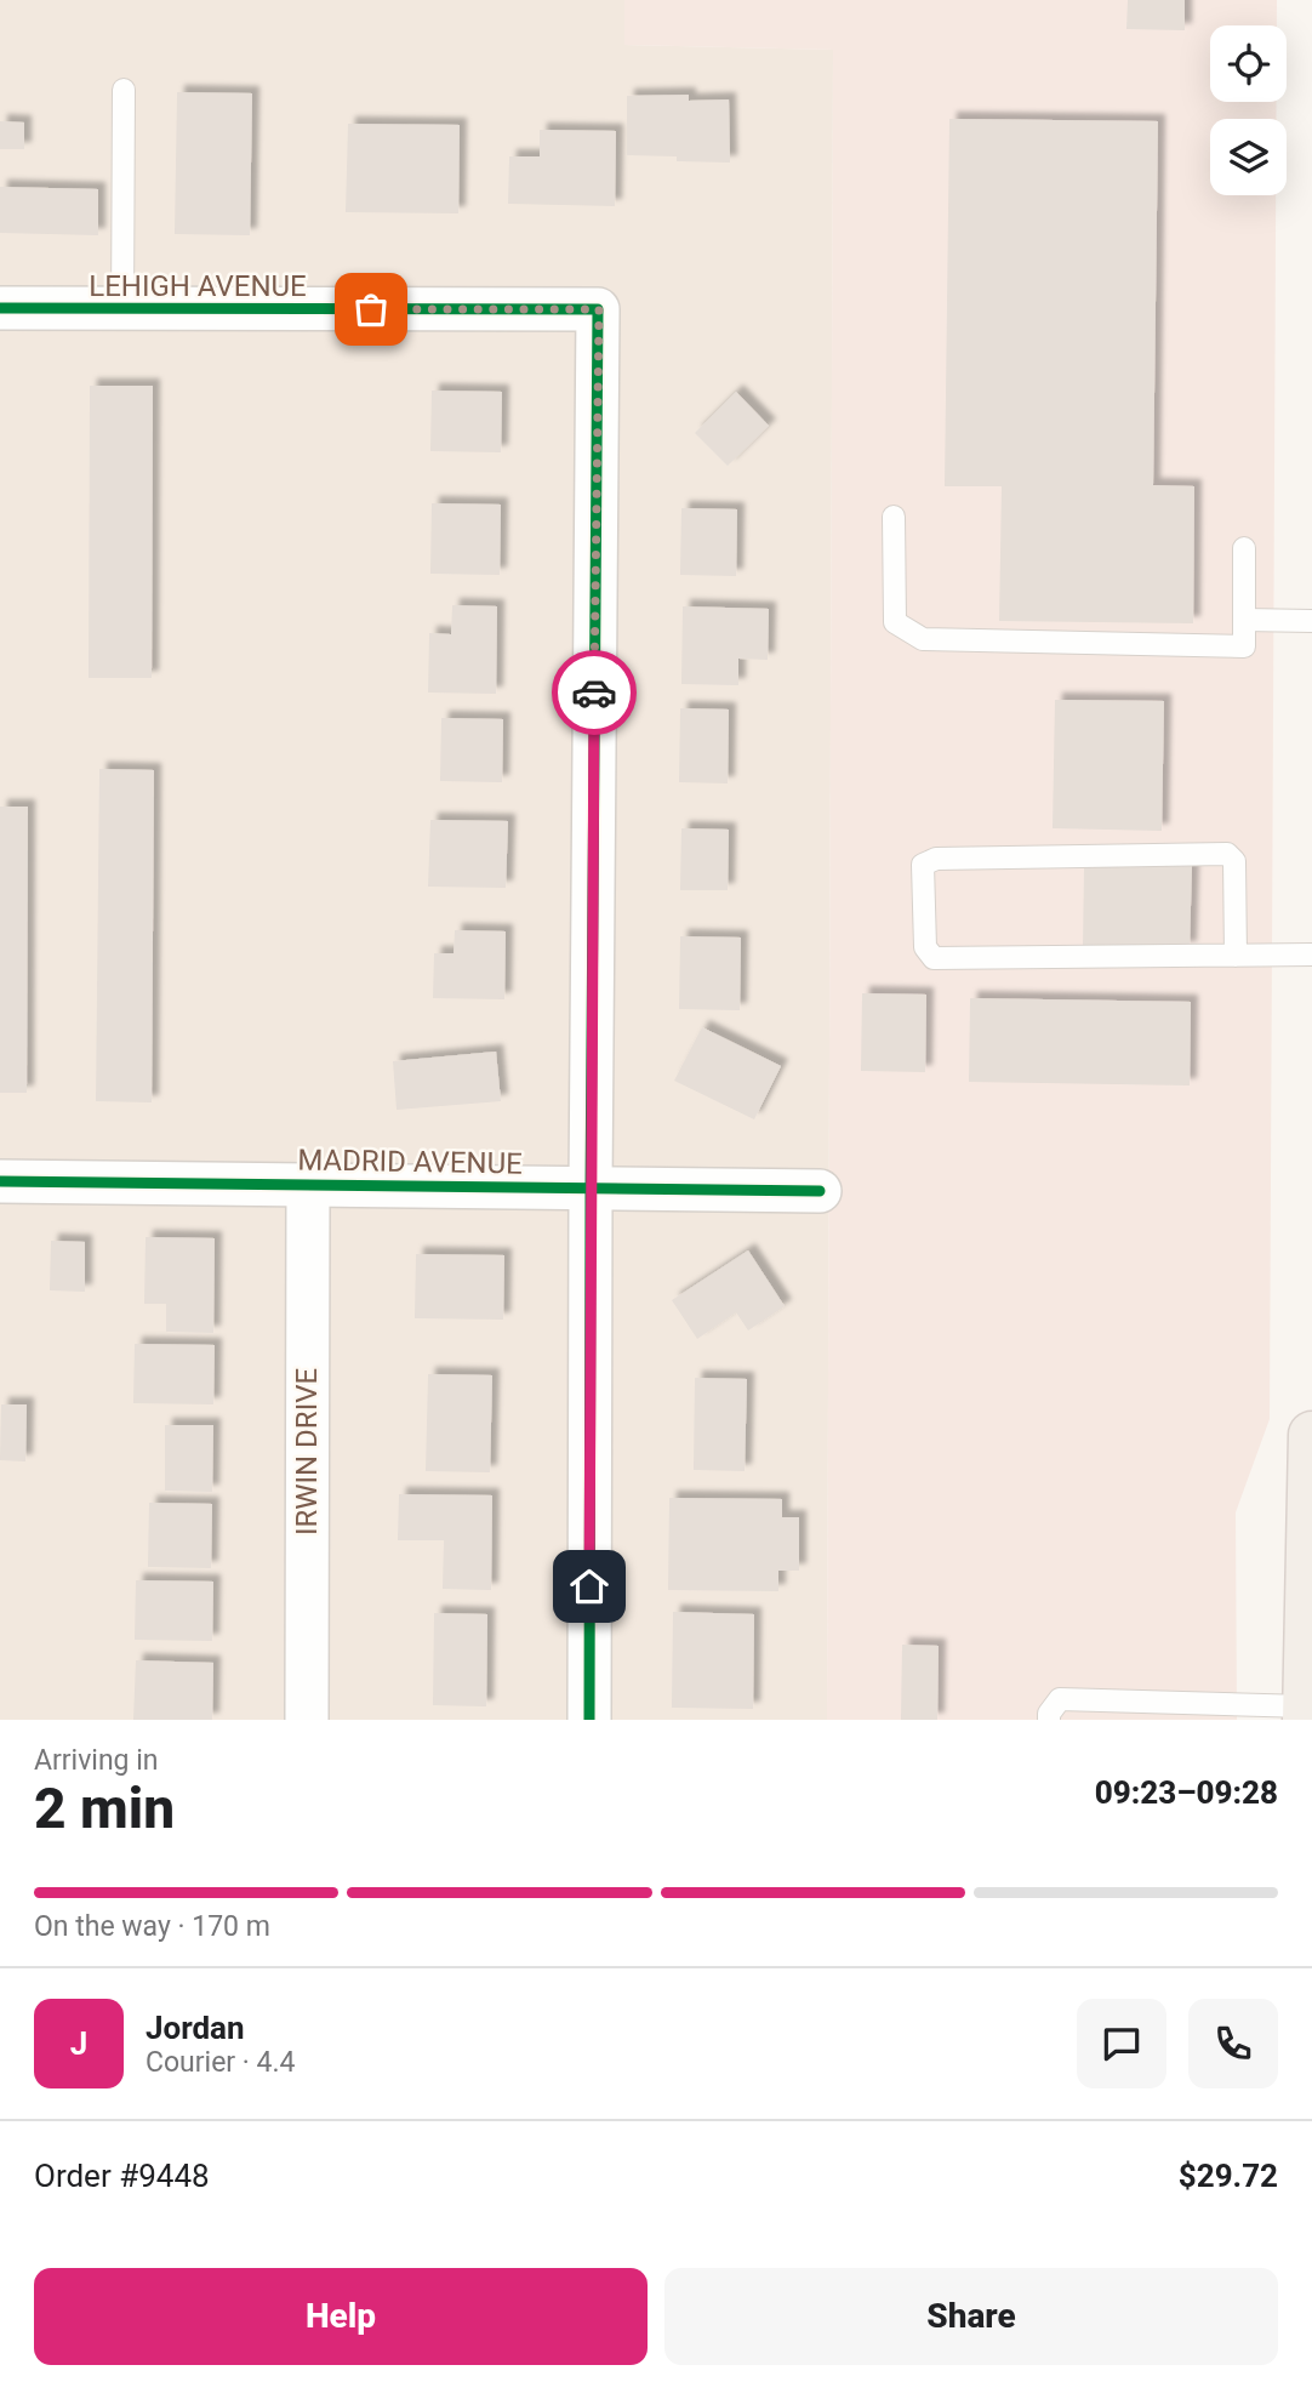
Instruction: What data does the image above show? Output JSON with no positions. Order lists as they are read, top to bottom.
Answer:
{
  "streets": {
    "street": ["LEHIGH AVENUE", "MADRID AVENUE", "IRWIN DRIVE"]
  },
  "crossings": [
    ["LEHIGH AVENUE", "MADRID AVENUE"],
    ["MADRID AVENUE", "IRWIN DRIVE"]
  ],
  "page": {
    "heading": ["2 min", "Arriving in", "09:23–09:28"],
    "panel": [
      "Jordan",
      "Courier · 4.4",
      "Order #9448",
      "$29.72"
    ],
    "bar": "On the way · 170 m",
    "round": "J",
    "buttons": ["Help", "Share"]
  }
}
